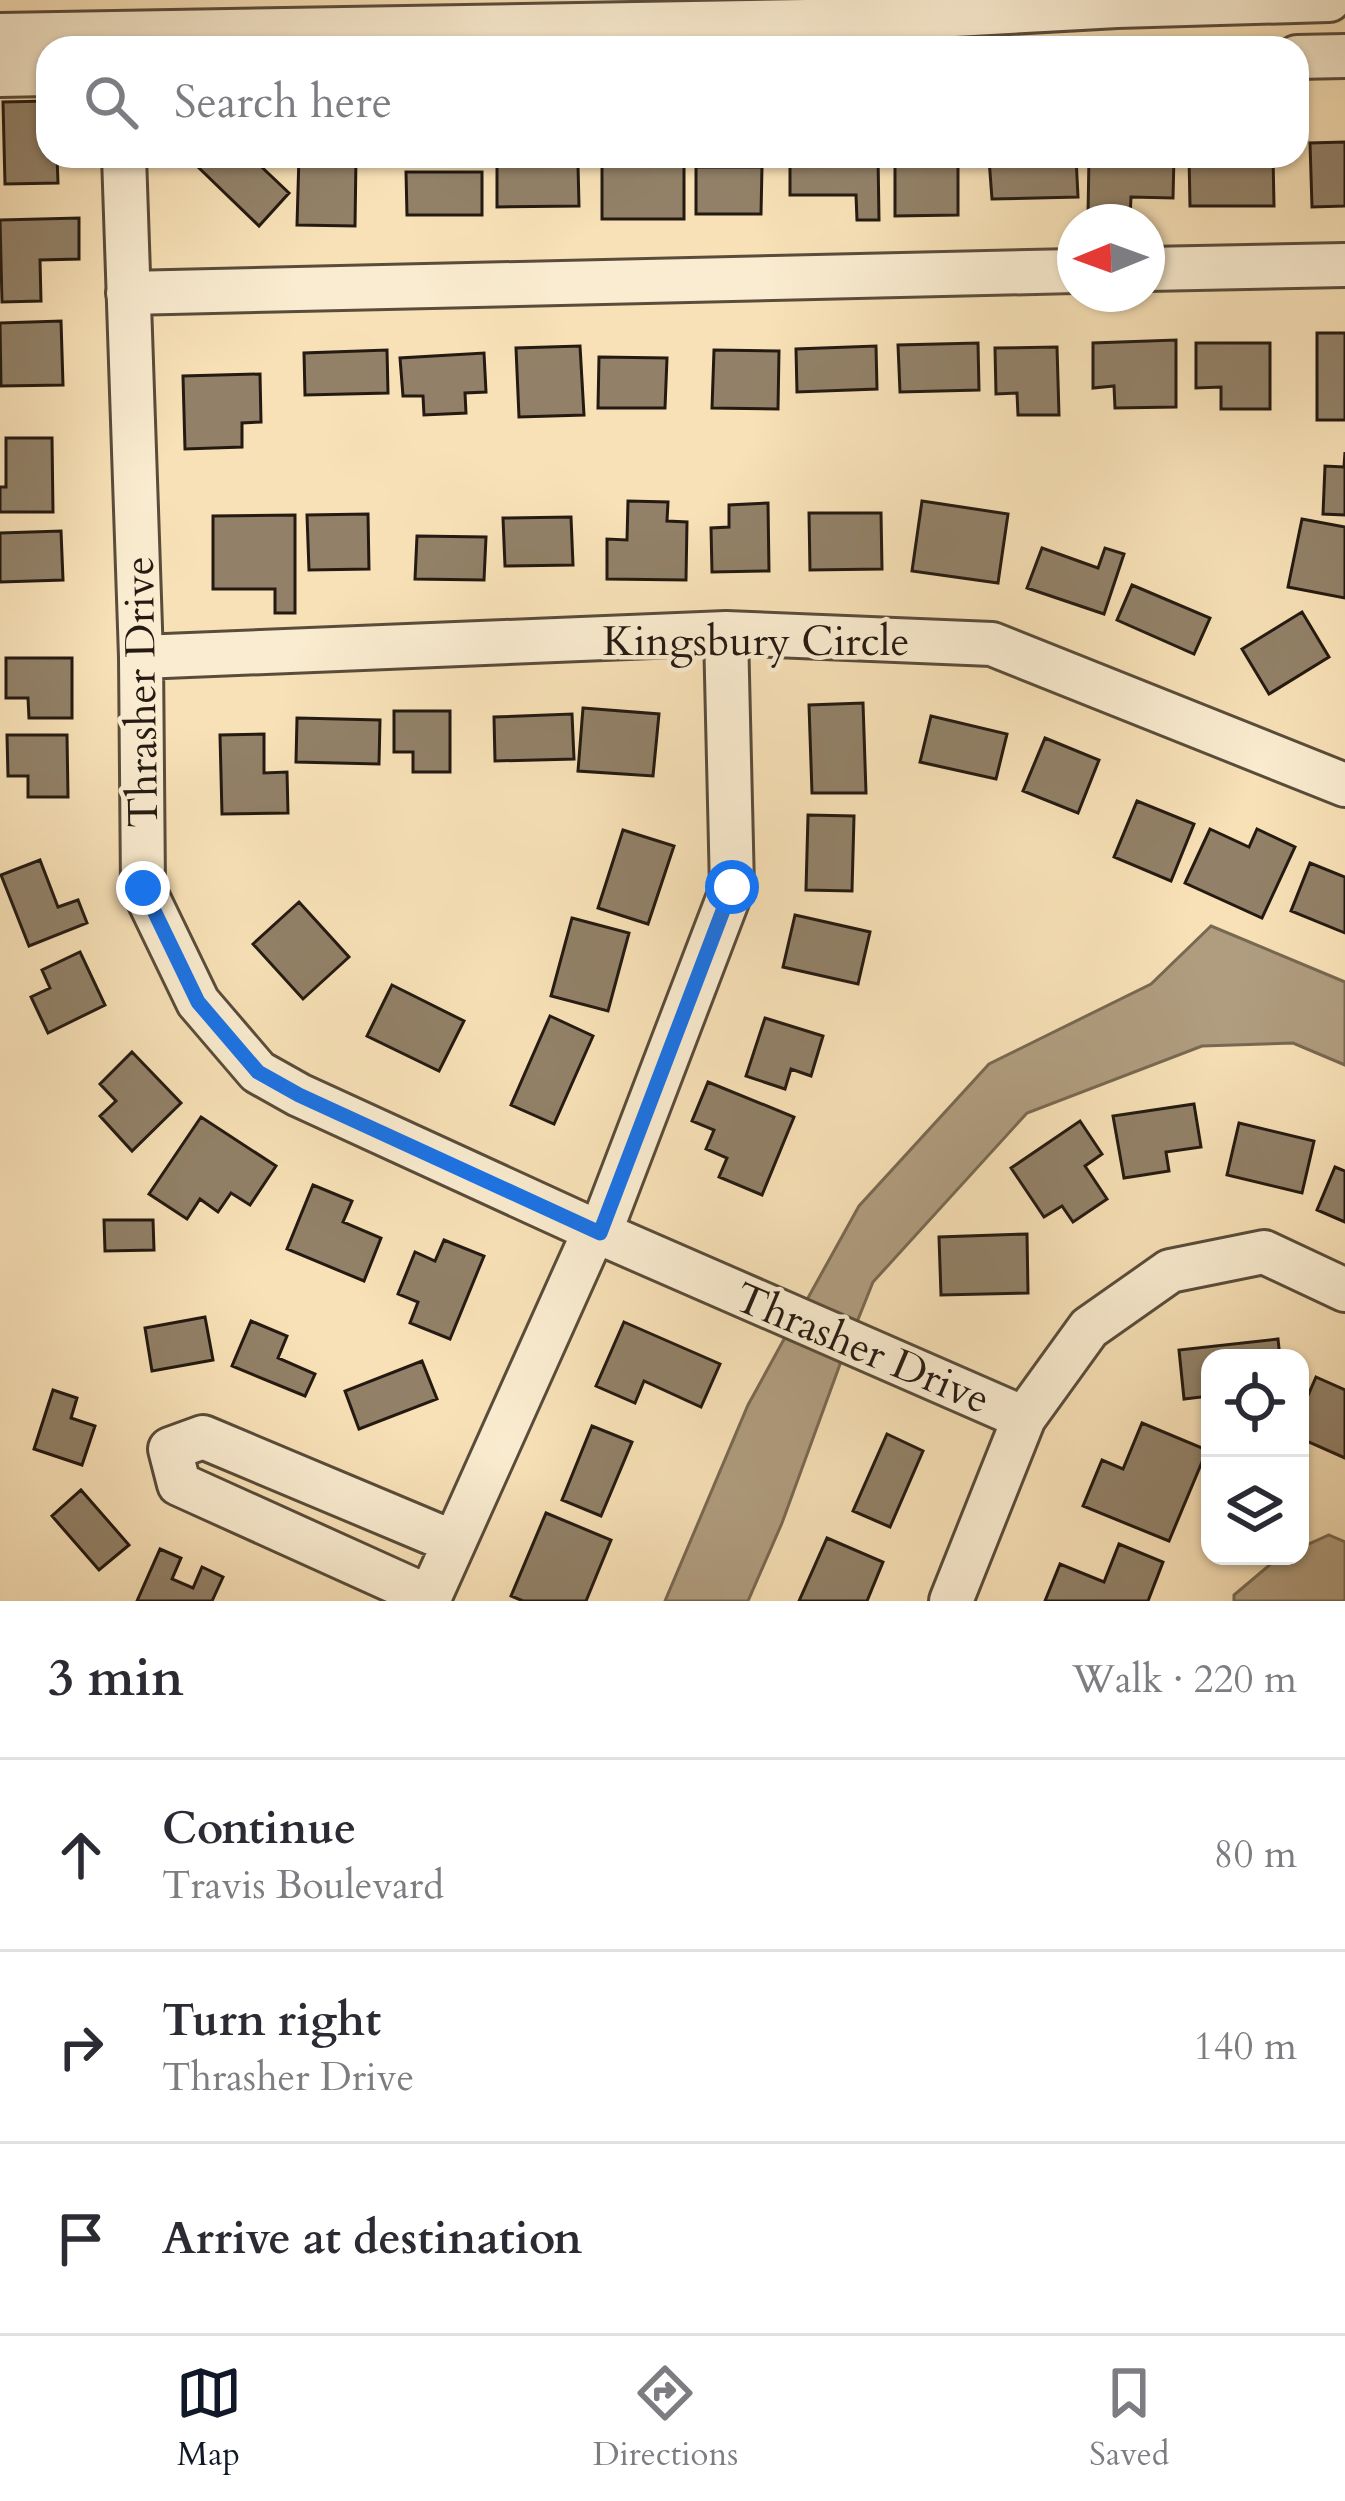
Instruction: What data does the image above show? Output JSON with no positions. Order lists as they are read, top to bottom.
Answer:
{
  "streets": {
    "street": ["Kingsbury Circle", "Thrasher Drive"]
  },
  "crossings": [
    ["Kingsbury Circle", "Thrasher Drive"]
  ],
  "north": "left",
  "page": {
    "search": "Search here",
    "heading": ["3 min", "Walk · 220 m"],
    "list": [
      ["Continue", "Travis Boulevard", "80 m"],
      ["Turn right", "Thrasher Drive", "140 m"],
      "Arrive at destination"
    ],
    "nav": ["Map", "Directions", "Saved"]
  }
}
